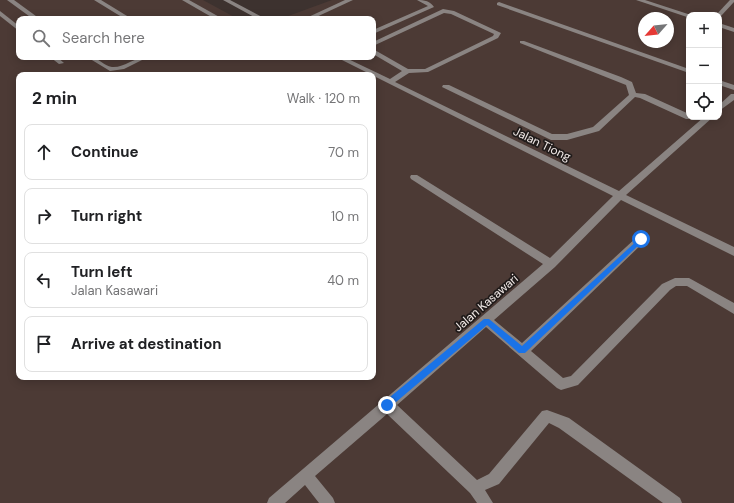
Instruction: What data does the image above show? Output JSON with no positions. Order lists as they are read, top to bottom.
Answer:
{
  "streets": {
    "street": ["Jalan Tiong", "Jalan Kasawari"]
  },
  "crossings": [
    ["Jalan Tiong", "Jalan Kasawari"]
  ],
  "north": "bottom left",
  "page": {
    "map_buttons": ["+", "−"],
    "search": "Search here",
    "heading": ["2 min", "Walk · 120 m"],
    "list": [
      ["Continue", "70 m"],
      ["Turn right", "10 m"],
      ["Turn left", "Jalan Kasawari", "40 m"],
      "Arrive at destination"
    ]
  }
}
